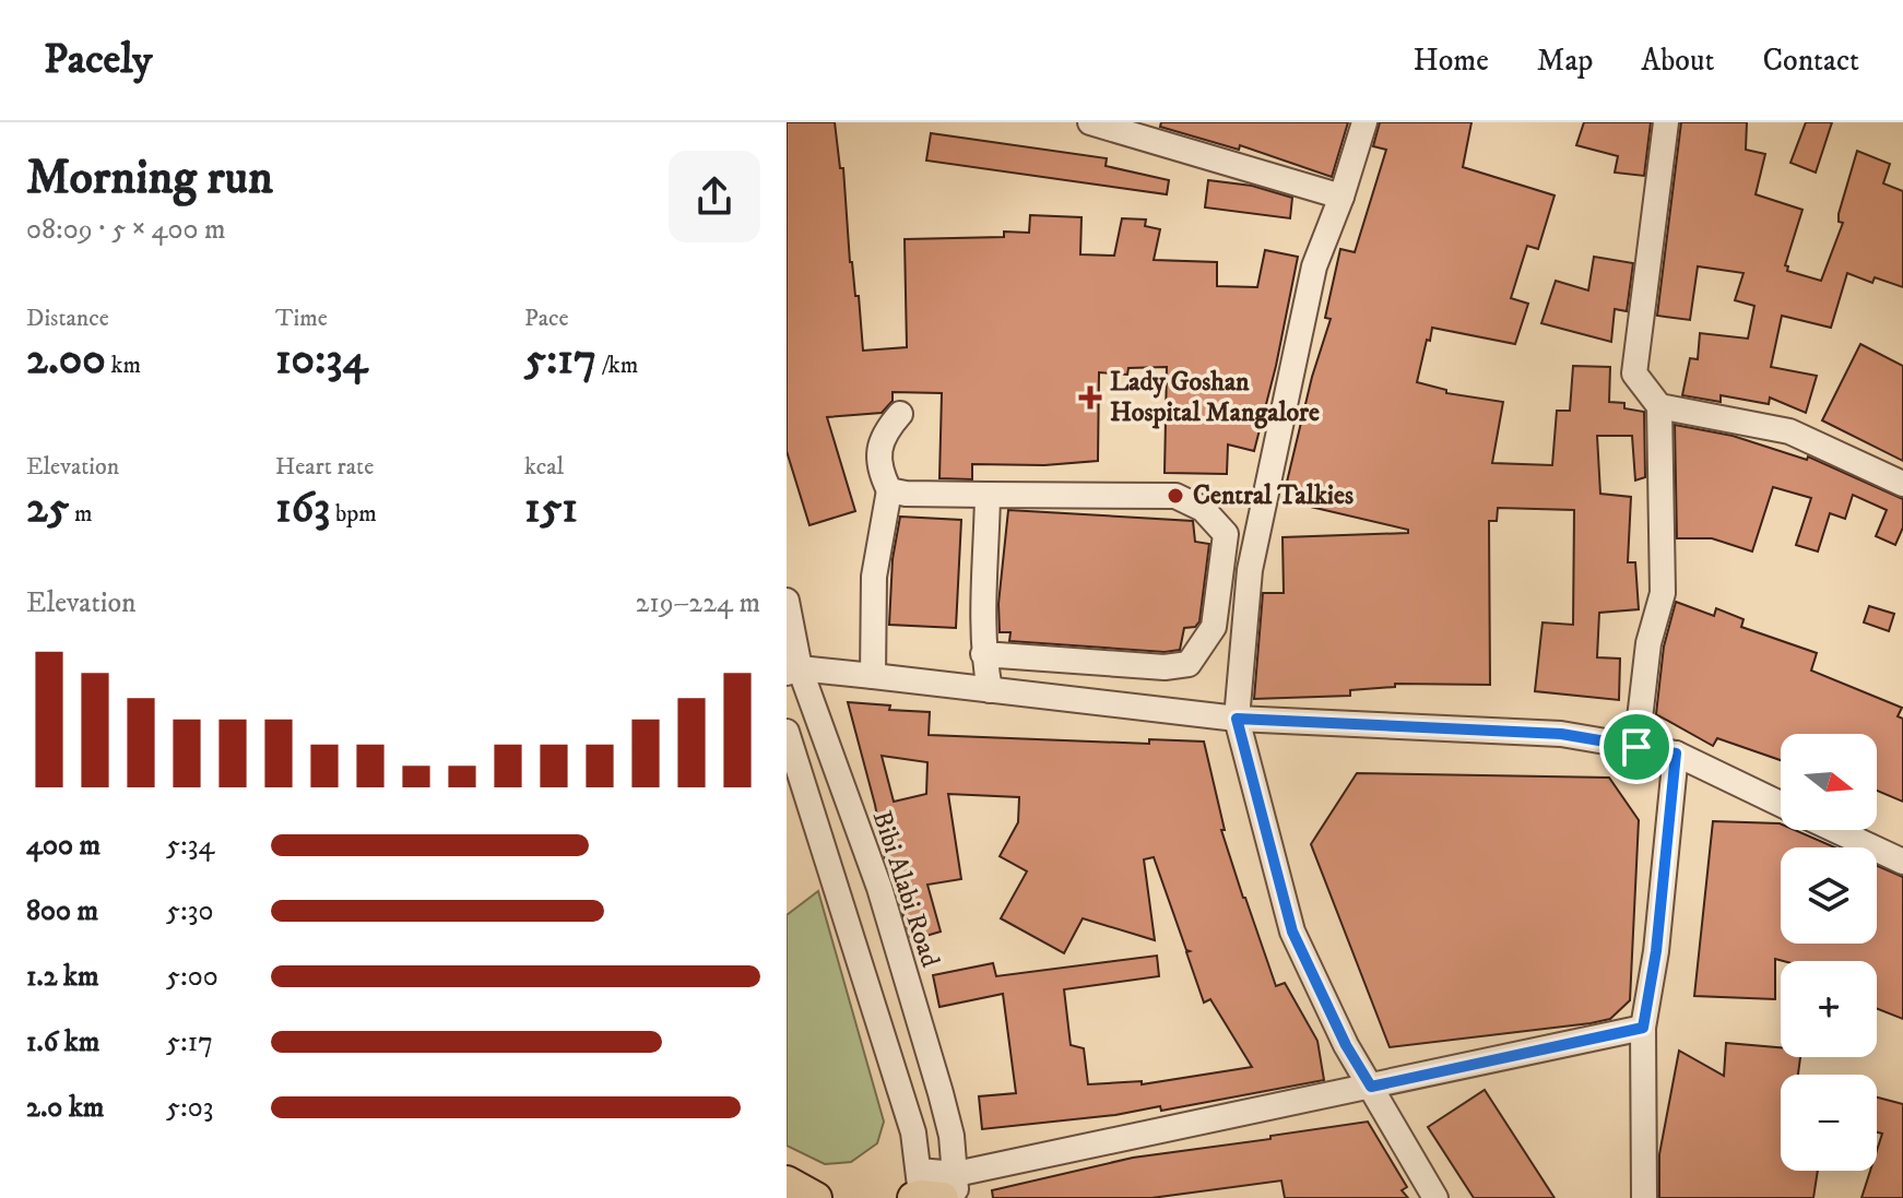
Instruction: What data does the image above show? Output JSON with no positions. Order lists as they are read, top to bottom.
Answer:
{
  "streets": {
    "street": ["Bibi Alabi Road"]
  },
  "places": {
    "health": ["Lady Goshan Hospital Mangalore"],
    "other": ["Central Talkies"]
  },
  "north": "right",
  "page": {
    "header": "Pacely",
    "nav": [
      "Home",
      "Map",
      "About",
      "Contact"
    ],
    "heading": ["Morning run", "08:09 · 5 × 400 m"],
    "stats": [
      ["Distance", "2.00 km"],
      ["Time", "10:34"],
      ["Pace", "5:17 /km"],
      ["Elevation", "25 m"],
      ["Heart rate", "163 bpm"],
      ["kcal", "151"]
    ],
    "chart": ["Elevation", "219–224 m"],
    "map_buttons": ["+", "−"],
    "list": [
      {
        "name": "400 m",
        "note": "5:34"
      },
      {
        "name": "800 m",
        "note": "5:30"
      },
      {
        "name": "1.2 km",
        "note": "5:00"
      },
      {
        "name": "1.6 km",
        "note": "5:17"
      },
      {
        "name": "2.0 km",
        "note": "5:03"
      }
    ]
  }
}
